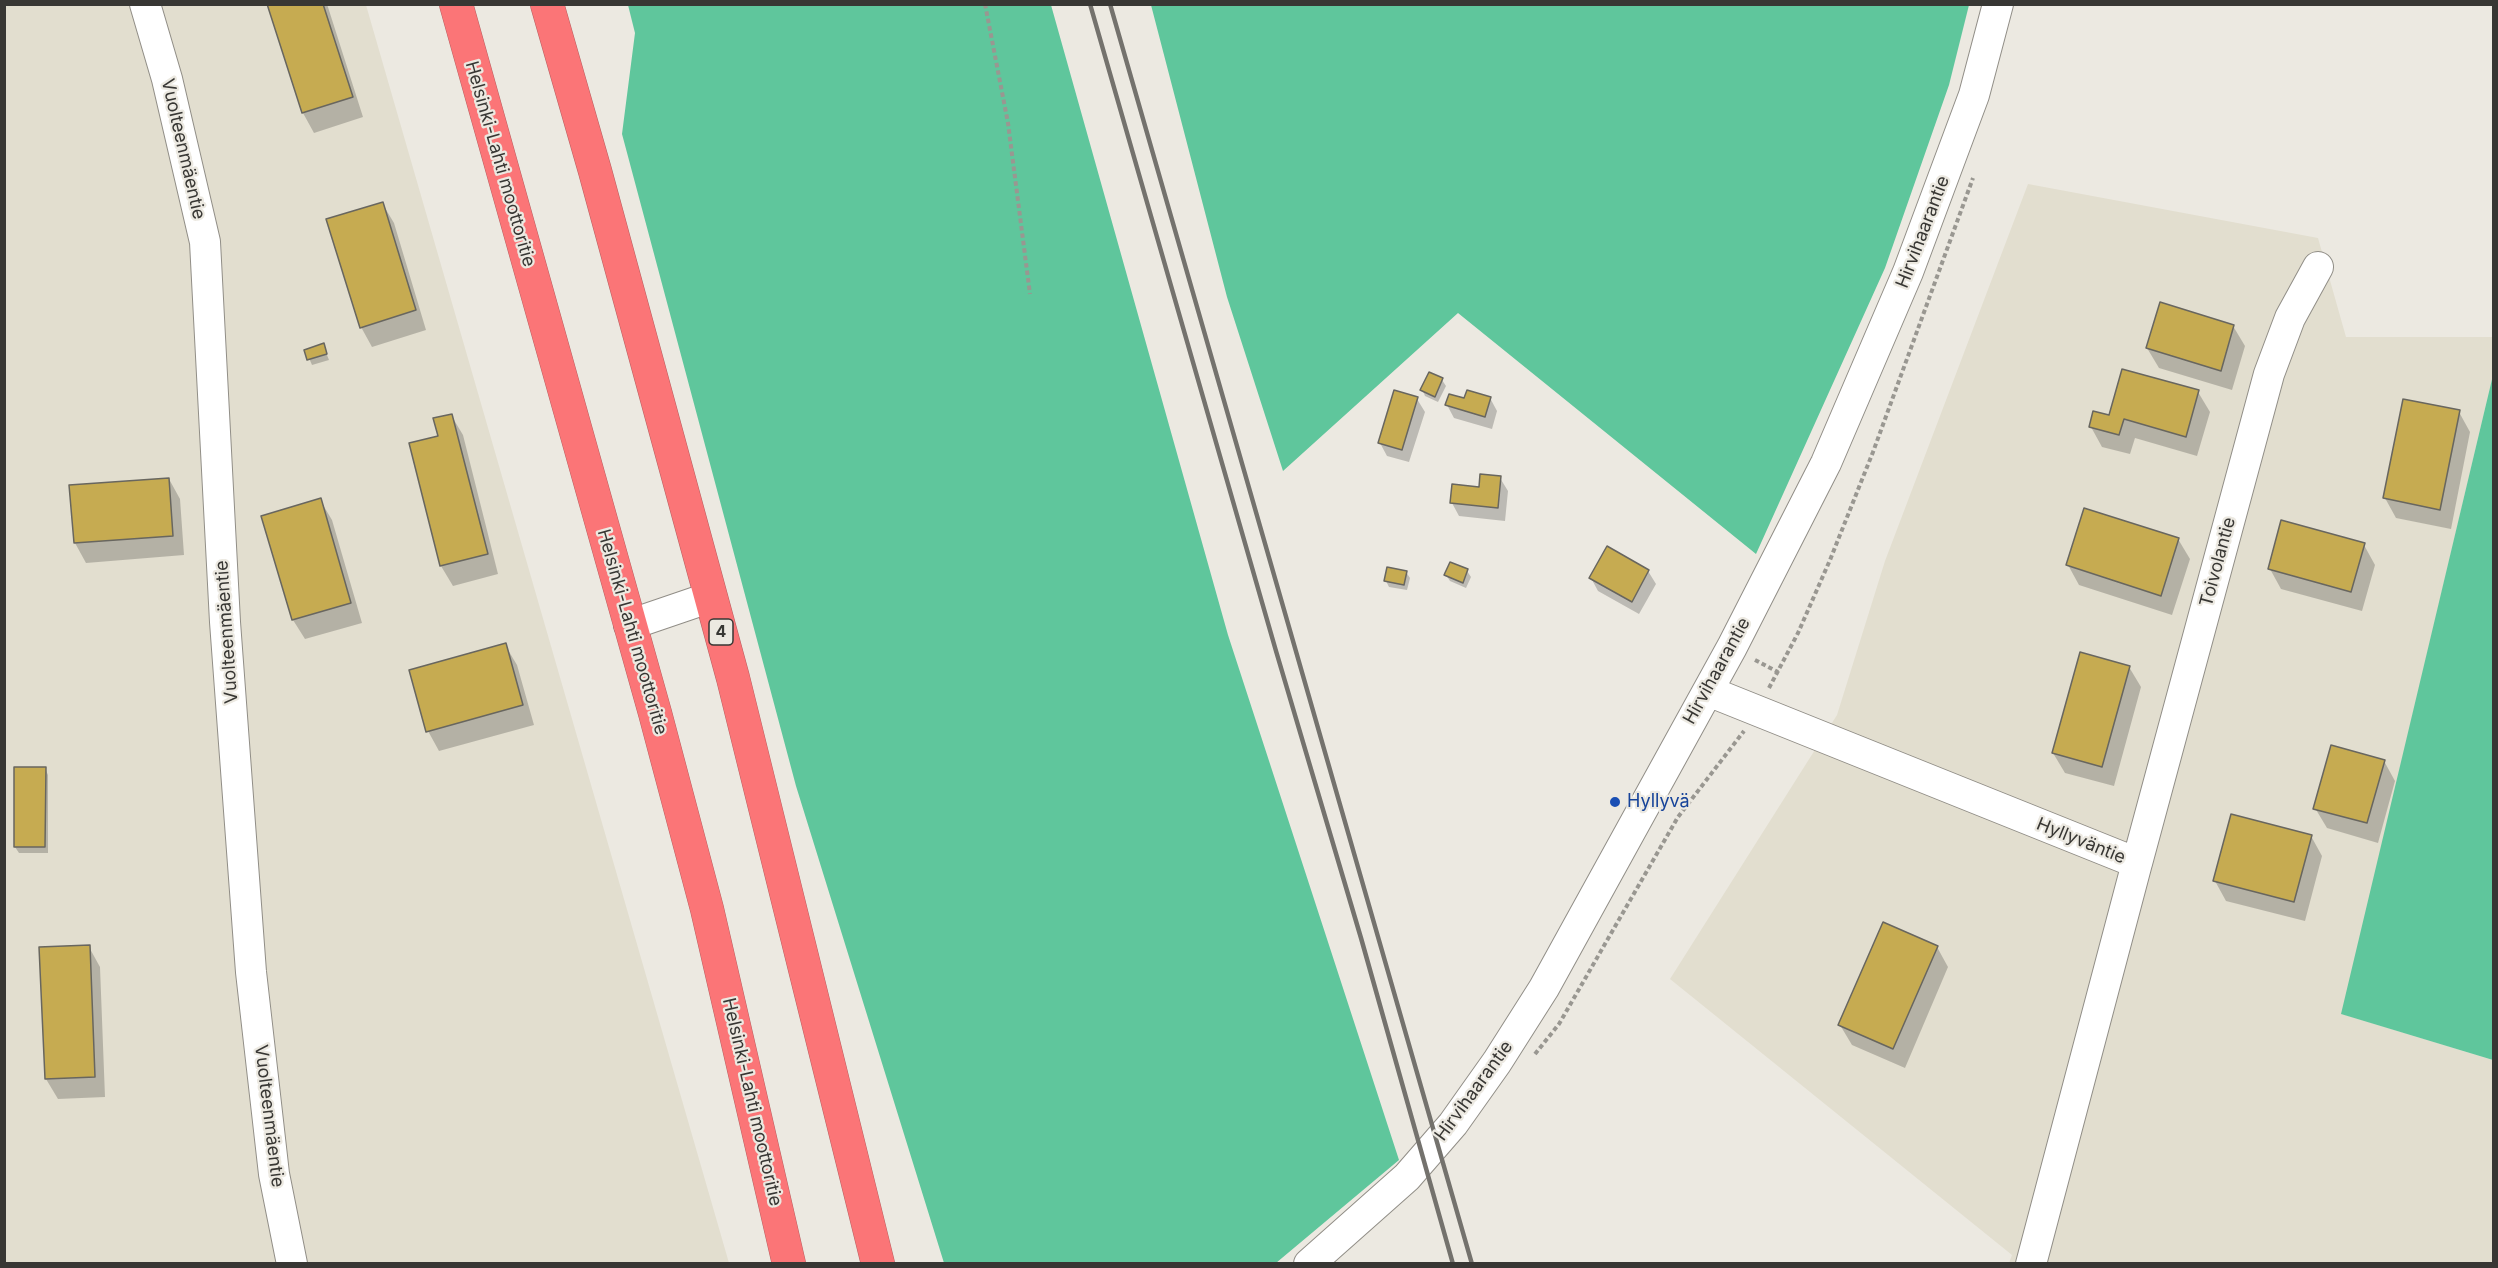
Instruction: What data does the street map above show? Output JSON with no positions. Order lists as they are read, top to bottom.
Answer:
{
  "streets": {
    "highway": ["Helsinki-Lahti moottoritie", "4"],
    "street": [
      "Vuolteenmäentie",
      "Hirvihaarantie",
      "Toivolantie",
      "Hyllyväntie"
    ]
  },
  "crossings": [
    ["Hirvihaarantie", "Hyllyväntie"],
    ["Toivolantie", "Hyllyväntie"]
  ],
  "places": ["Hyllyvä"]
}
